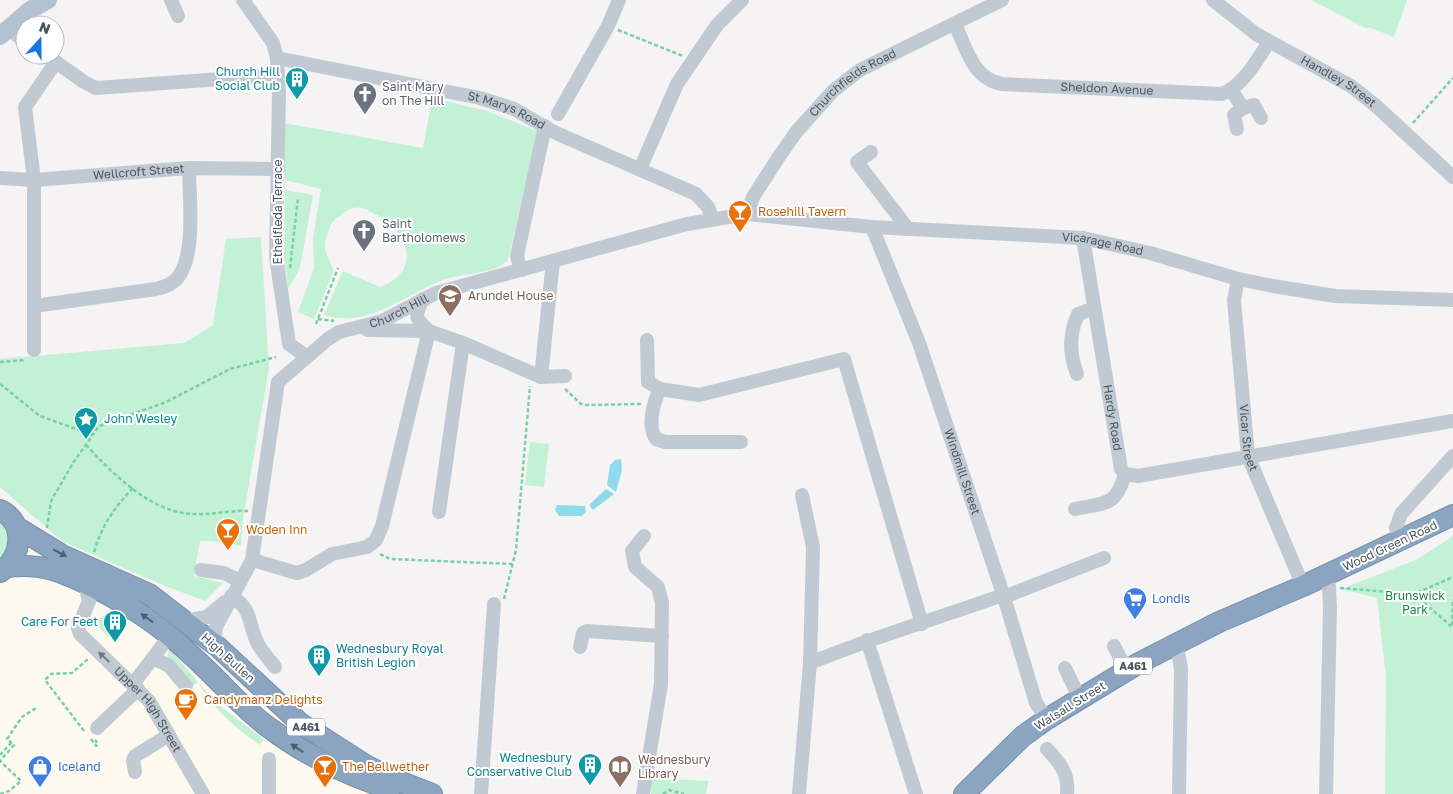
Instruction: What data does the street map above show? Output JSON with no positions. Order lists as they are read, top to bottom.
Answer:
{
  "streets": {
    "highway": [
      "Wood Green Road",
      "High Bullen",
      "A461",
      "Walsall Street"
    ],
    "street": [
      "Handley Street",
      "Churchfields Road",
      "Sheldon Avenue",
      "St Marys Road",
      "Wellcroft Street",
      "Ethelfleda Terrace",
      "Vicarage Road",
      "Church Hill",
      "Hardy Road",
      "Vicar Street",
      "Windmill Street",
      "Upper High Street"
    ]
  },
  "crossings": [
    ["Churchfields Road", "Sheldon Avenue"],
    ["Churchfields Road", "Vicarage Road"],
    ["Churchfields Road", "Church Hill"],
    ["St Marys Road", "Ethelfleda Terrace"],
    ["St Marys Road", "Church Hill"],
    ["Wellcroft Street", "Ethelfleda Terrace"],
    ["Ethelfleda Terrace", "Church Hill"],
    ["Vicarage Road", "Church Hill"],
    ["Vicarage Road", "Hardy Road"],
    ["Vicarage Road", "Vicar Street"],
    ["Vicarage Road", "Windmill Street"],
    ["Church Hill", "High Bullen"],
    ["Vicar Street", "Walsall Street"],
    ["Windmill Street", "Walsall Street"],
    ["Wood Green Road", "Walsall Street"],
    ["High Bullen", "A461"],
    ["High Bullen", "Upper High Street"]
  ],
  "one_way": ["Upper High Street"],
  "parks": ["Brunswick Park"],
  "places": {
    "building": [
      "Church Hill Social Club",
      "Care For Feet",
      "Wednesbury Royal British Legion",
      "Wednesbury Conservative Club"
    ],
    "church": ["Saint Mary on The Hill", "Saint Bartholomews"],
    "bar": ["Rosehill Tavern", "Woden Inn", "The Bellwether"],
    "school or university": ["Arundel House"],
    "place": ["John Wesley"],
    "supermarket": ["Londis"],
    "cafe": ["Candymanz Delights"],
    "shop": ["Iceland"],
    "library": ["Wednesbury Library"]
  },
  "north": "top"
}
